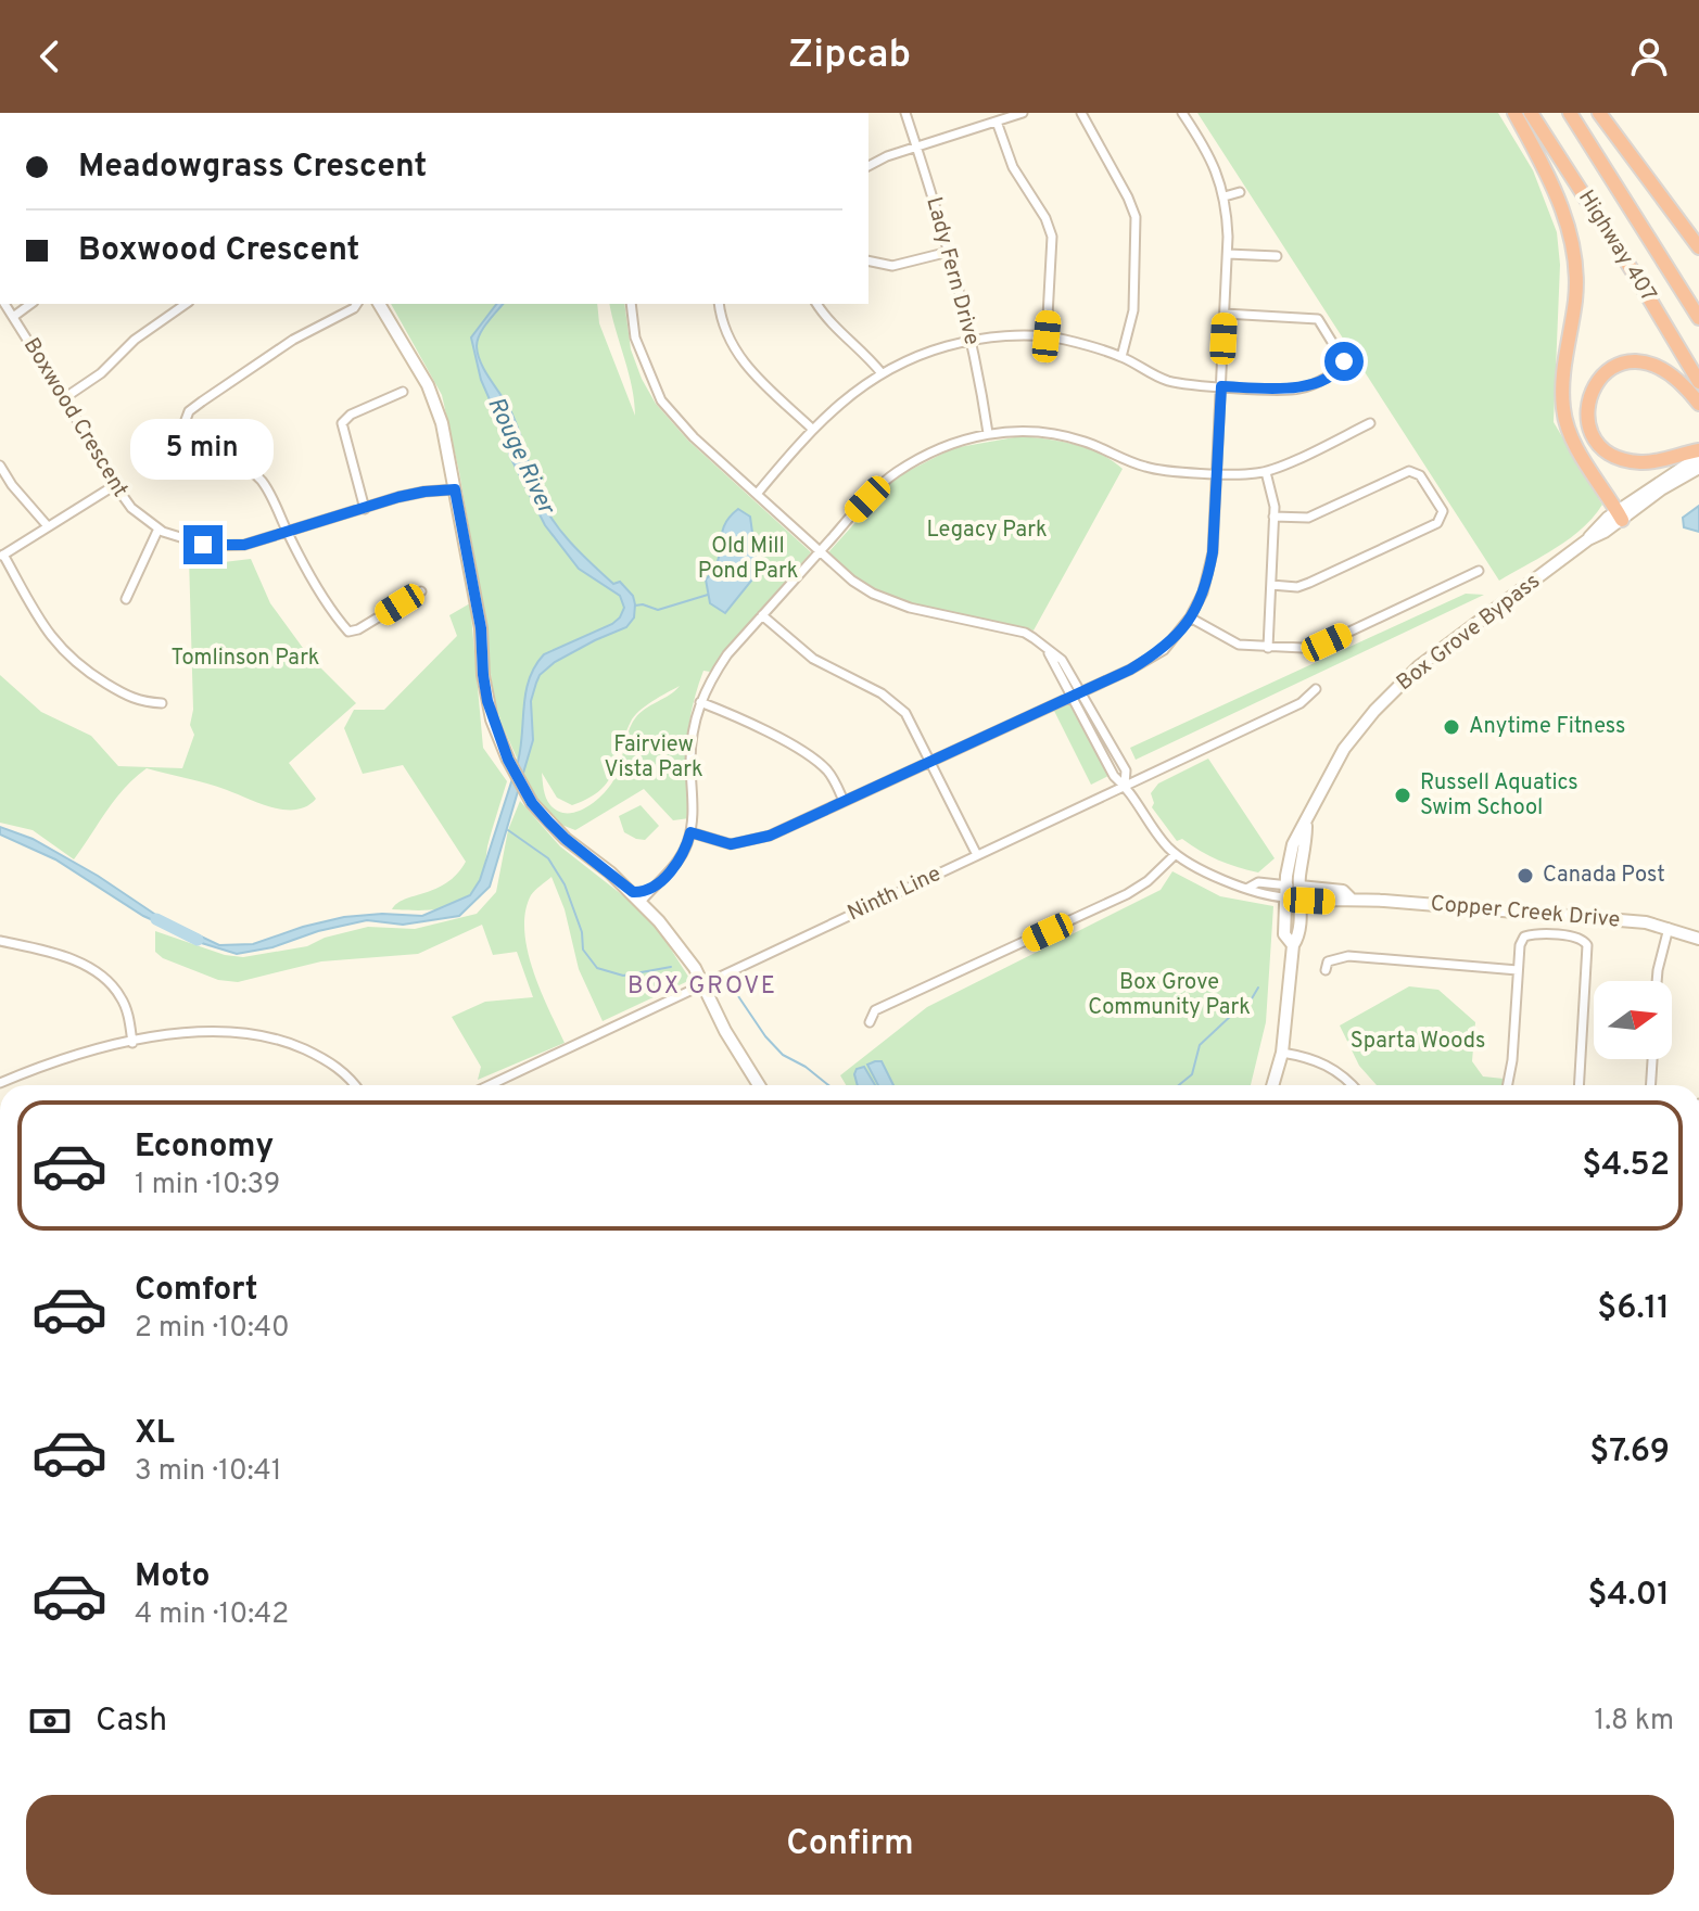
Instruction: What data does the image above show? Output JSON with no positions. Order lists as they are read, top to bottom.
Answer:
{
  "streets": {
    "highway": ["Highway 407"],
    "main road": ["Box Grove Bypass", "Copper Creek Drive"],
    "street": ["Lady Fern Drive", "Boxwood Crescent", "Ninth Line"]
  },
  "crossings": [
    ["Box Grove Bypass", "Copper Creek Drive"]
  ],
  "districts": ["BOX GROVE"],
  "water": ["Rouge River"],
  "parks": [
    "Legacy Park",
    "Old Mill Pond Park",
    "Tomlinson Park",
    "Fairview Vista Park",
    "Box Grove Community Park",
    "Sparta Woods"
  ],
  "places": ["Anytime Fitness", "Russell Aquatics Swim School", "Canada Post"],
  "north": "right",
  "page": {
    "header": "Zipcab",
    "banner": ["Meadowgrass Crescent", "Boxwood Crescent"],
    "bubble": "5 min",
    "list": [
      {
        "name": "Economy",
        "note": "1 min · 10:39",
        "value": "$4.52"
      },
      {
        "name": "Comfort",
        "note": "2 min · 10:40",
        "value": "$6.11"
      },
      {
        "name": "XL",
        "note": "3 min · 10:41",
        "value": "$7.69"
      },
      {
        "name": "Moto",
        "note": "4 min · 10:42",
        "value": "$4.01"
      }
    ],
    "pay": ["Cash", "1.8 km"],
    "buttons": "Confirm"
  }
}
